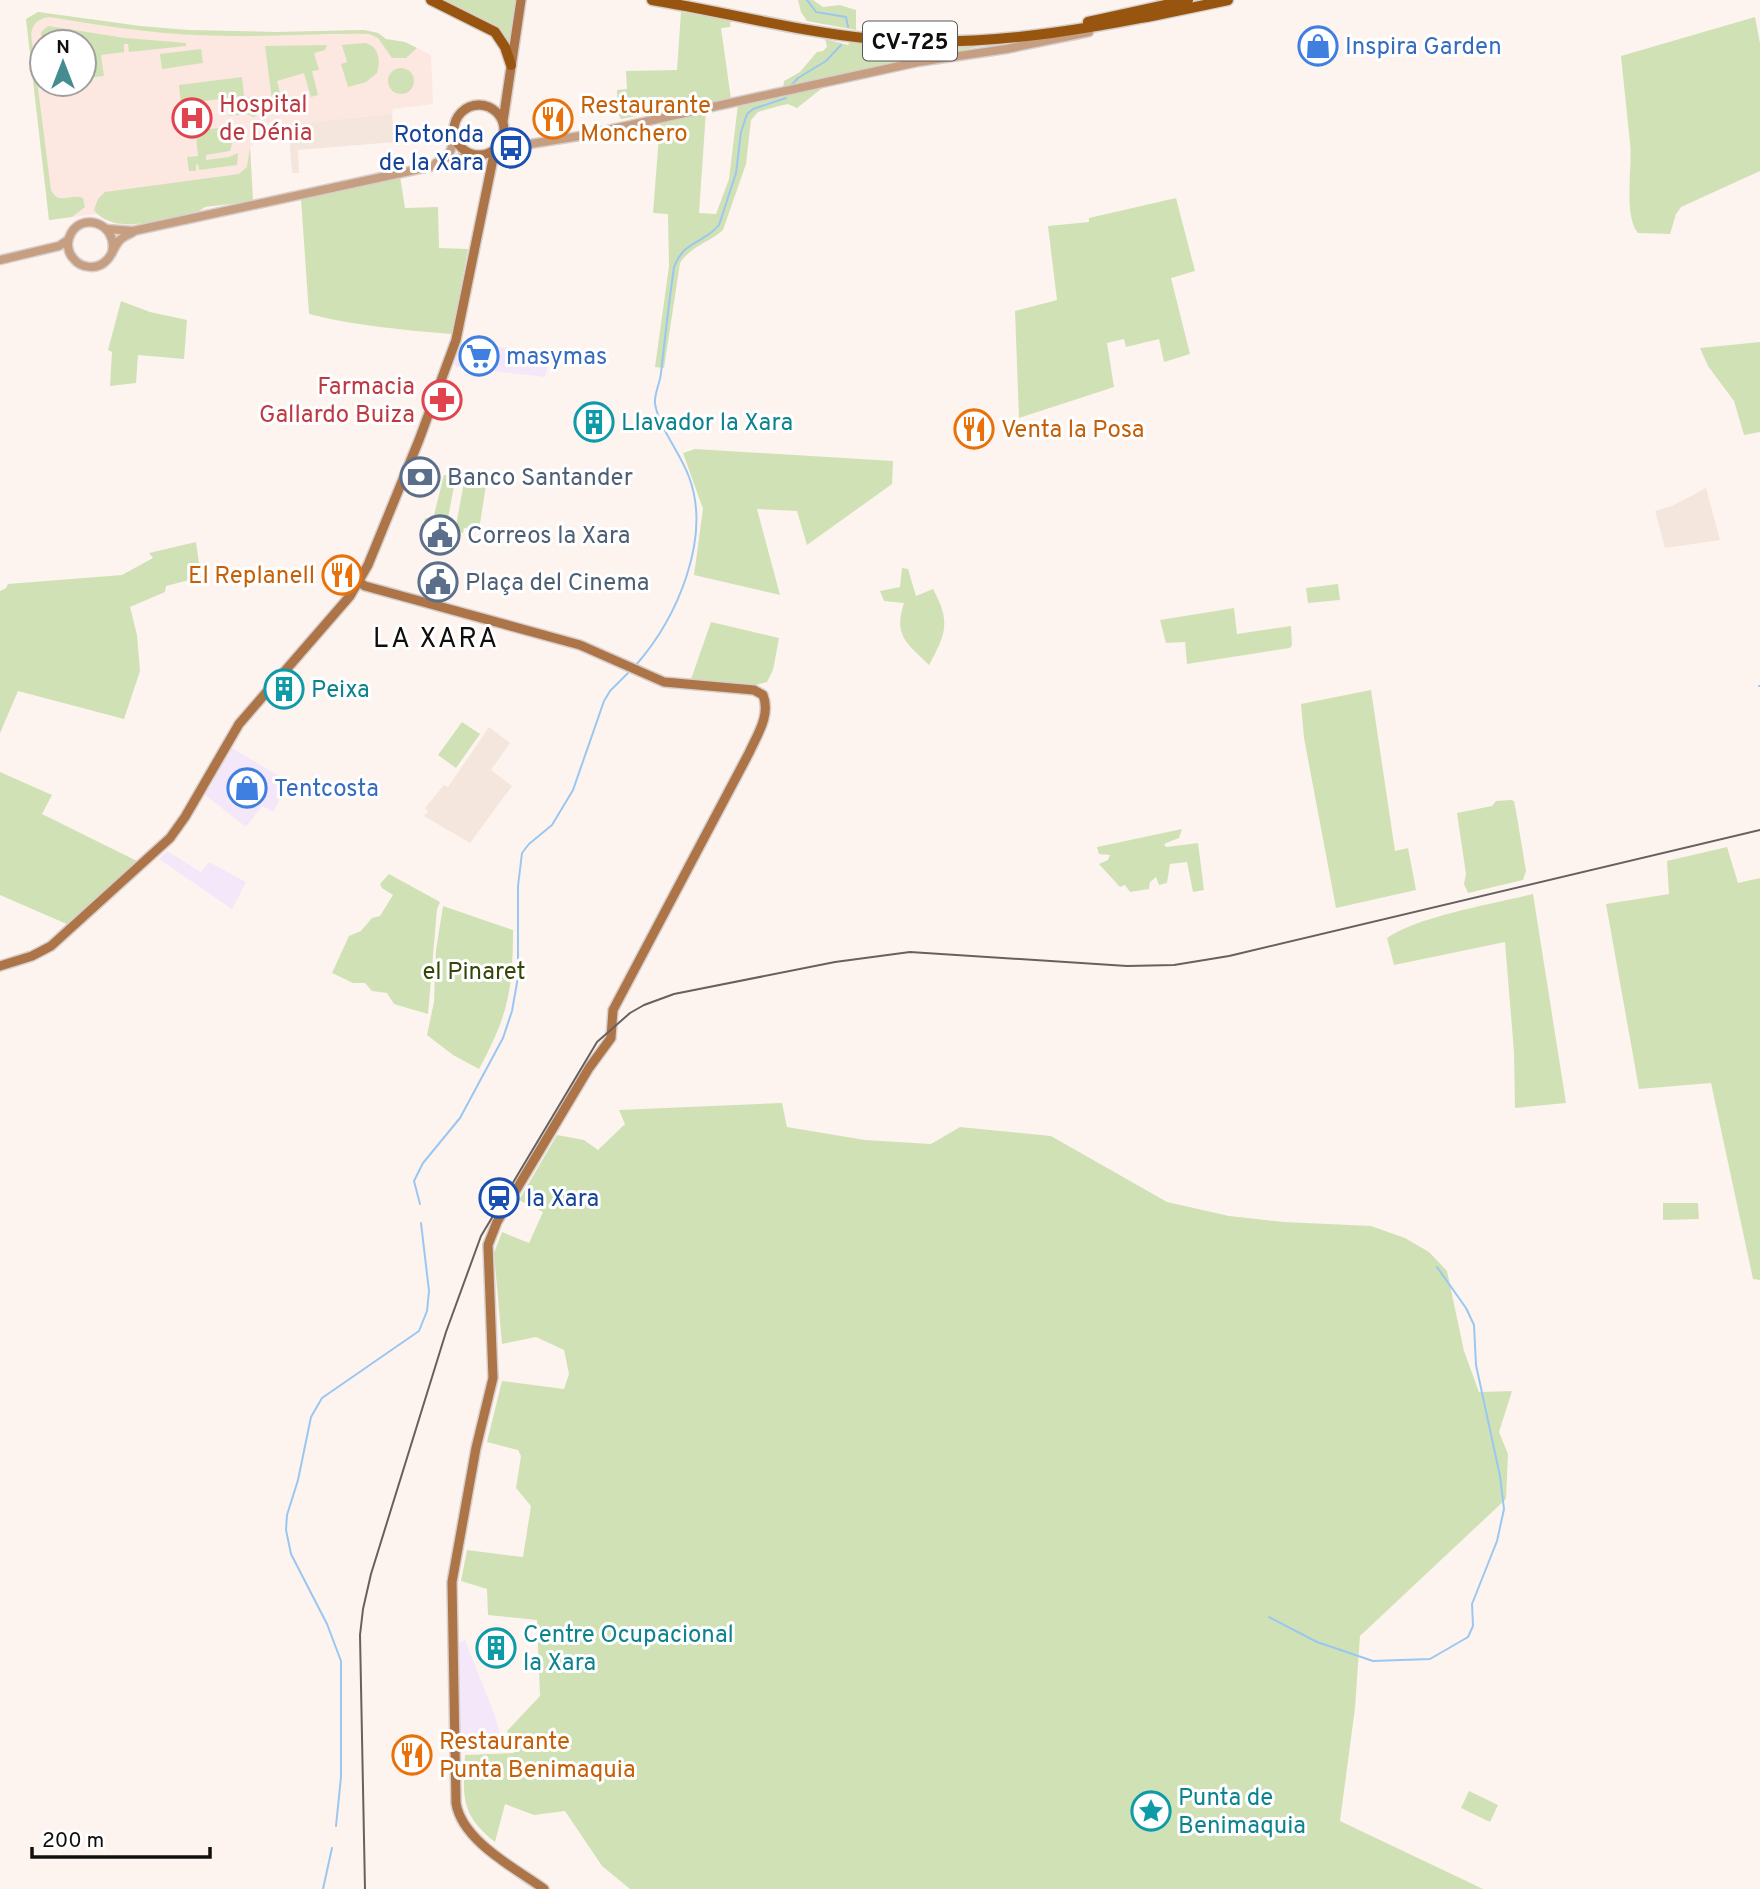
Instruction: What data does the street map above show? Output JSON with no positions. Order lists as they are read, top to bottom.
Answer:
{
  "streets": {
    "main road": ["CV-725"]
  },
  "districts": ["LA XARA"],
  "parks": ["el Pinaret"],
  "places": {
    "shop": ["Inspira Garden", "Tentcosta"],
    "hospital": ["Hospital de Dénia"],
    "restaurant": [
      "Restaurante Monchero",
      "Venta la Posa",
      "El Replanell",
      "Restaurante Punta Benimaquia"
    ],
    "bus stop": ["Rotonda de la Xara"],
    "supermarket": ["masymas"],
    "pharmacy": ["Farmacia Gallardo Buiza"],
    "building": ["Llavador la Xara", "Peixa", "Centre Ocupacional la Xara"],
    "bank": ["Banco Santander"],
    "public building": ["Correos la Xara", "Plaça del Cinema"],
    "station": ["la Xara"],
    "place": ["Punta de Benimaquia"]
  },
  "scale_bar": "200 m",
  "north": "top"
}
